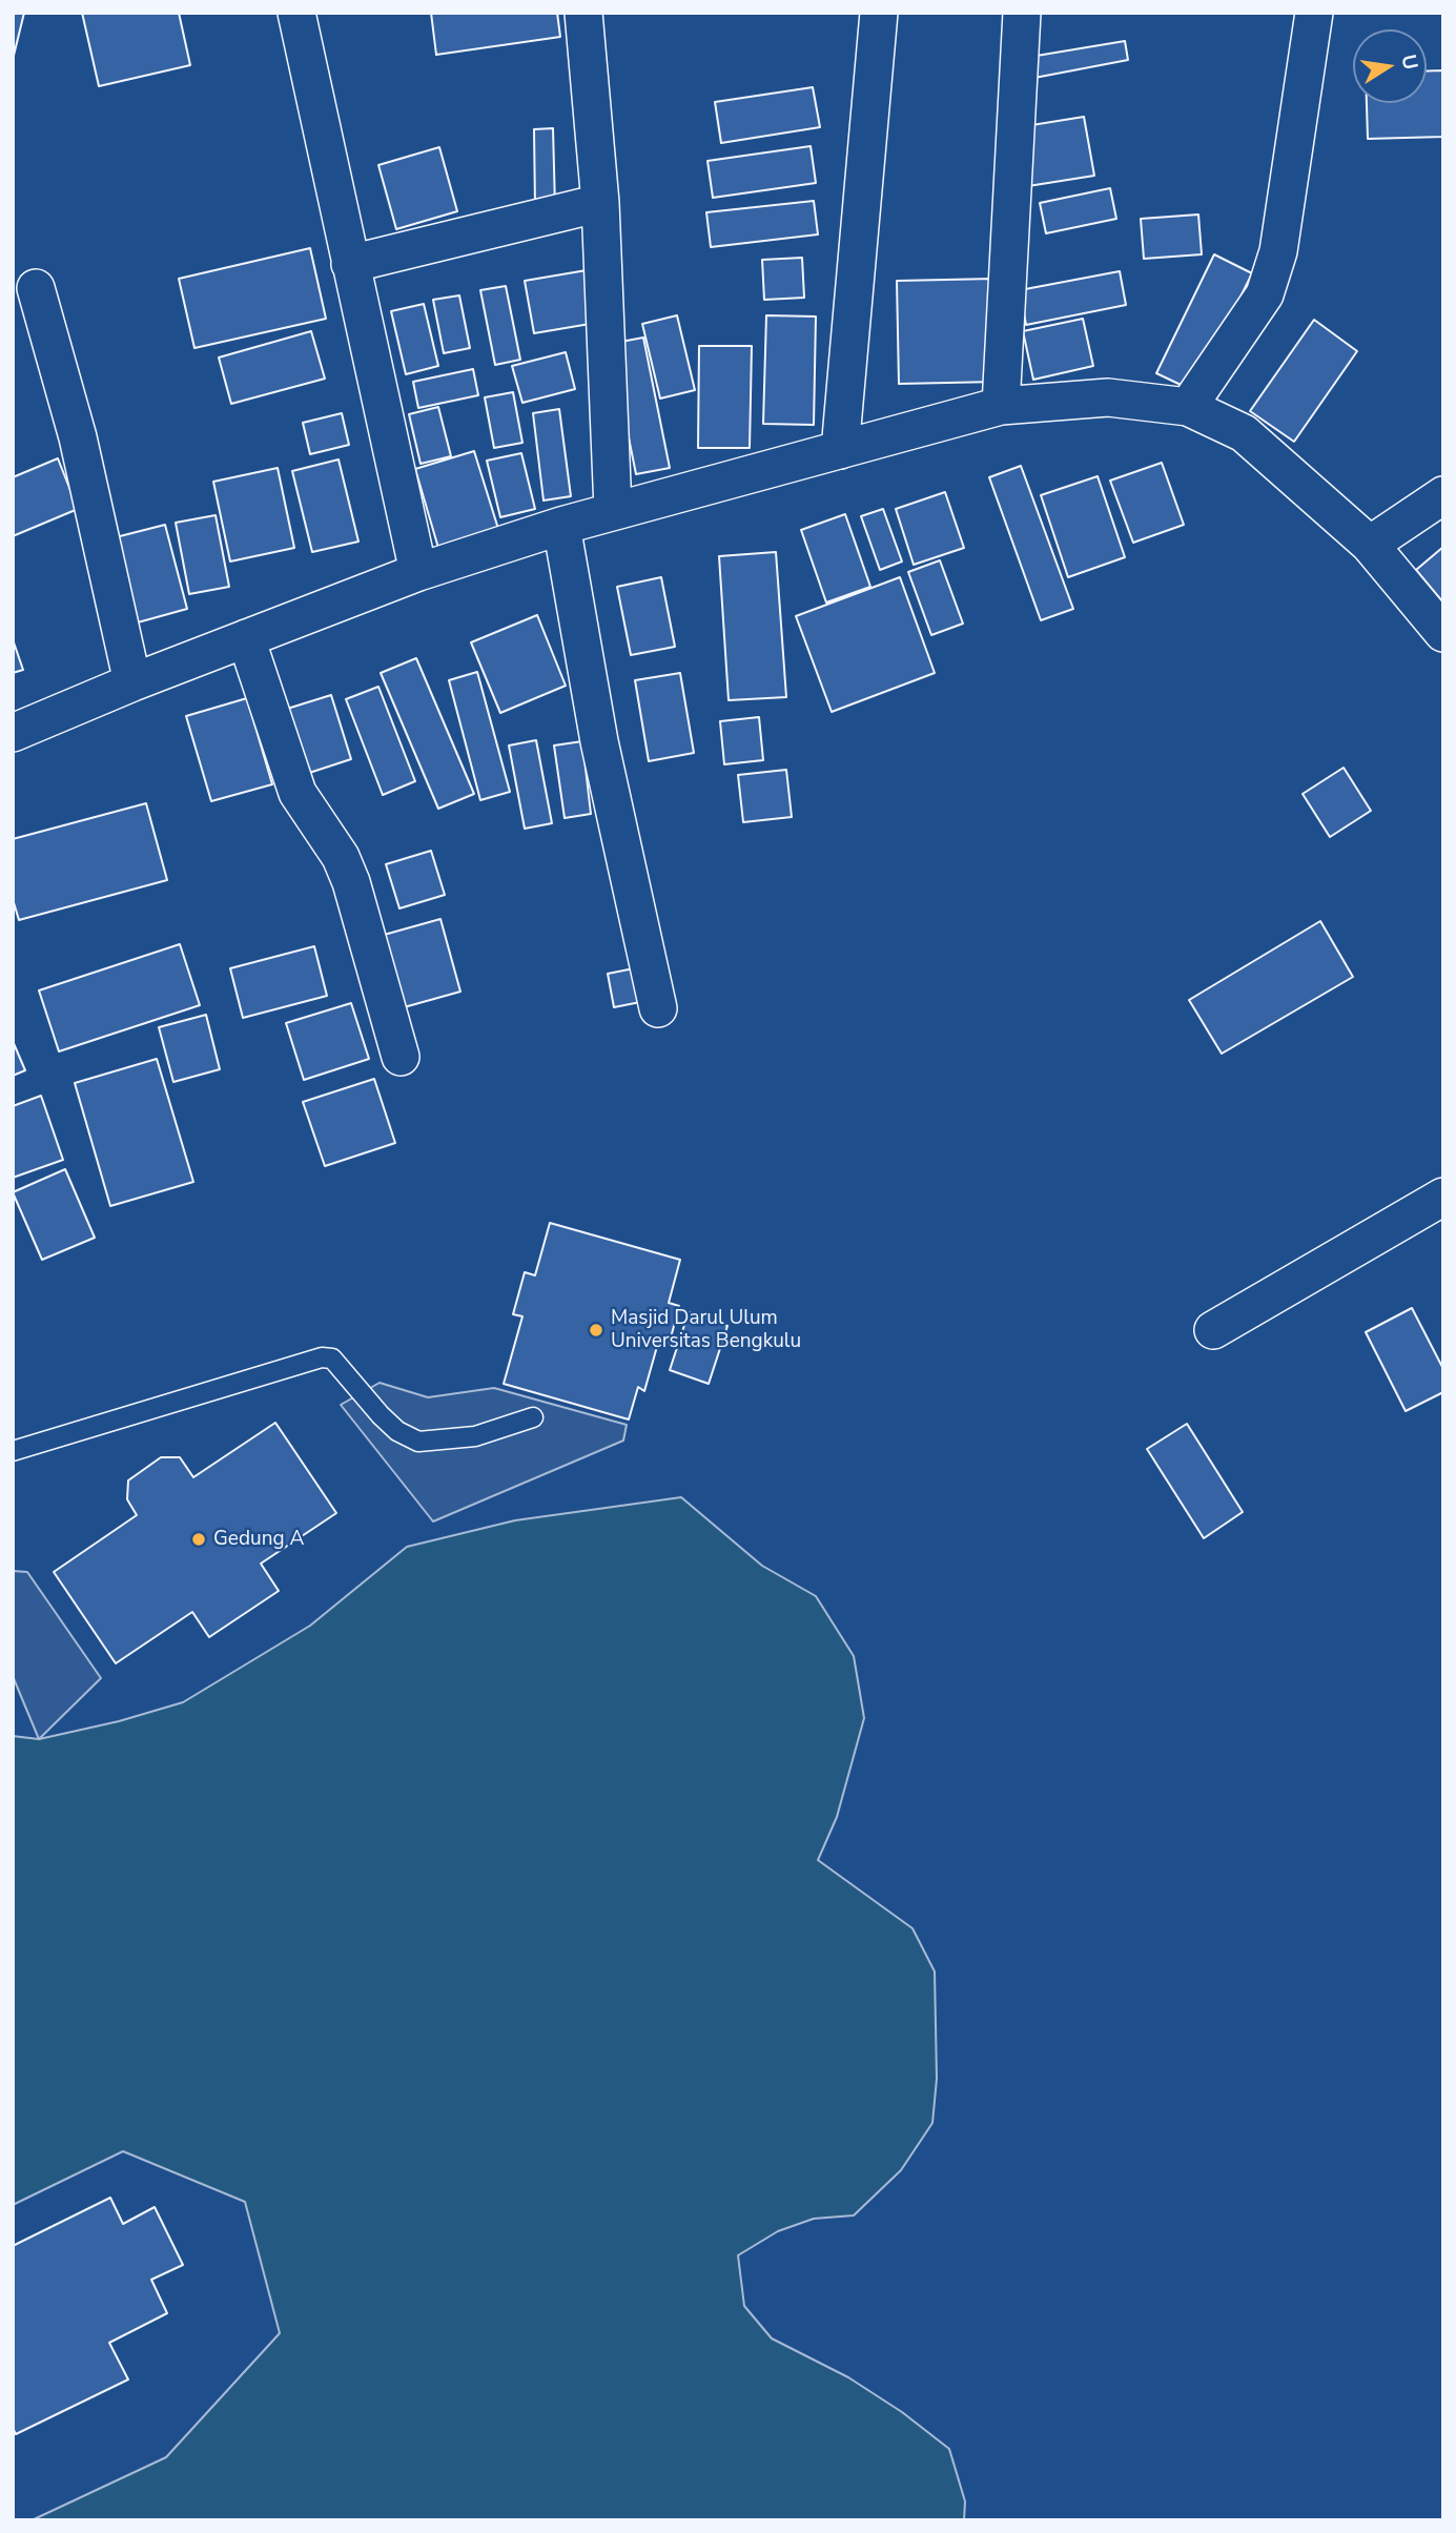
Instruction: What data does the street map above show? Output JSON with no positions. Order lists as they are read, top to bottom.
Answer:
{
  "places": ["Masjid Darul Ulum Universitas Bengkulu", "Gedung A"],
  "north": "right"
}
